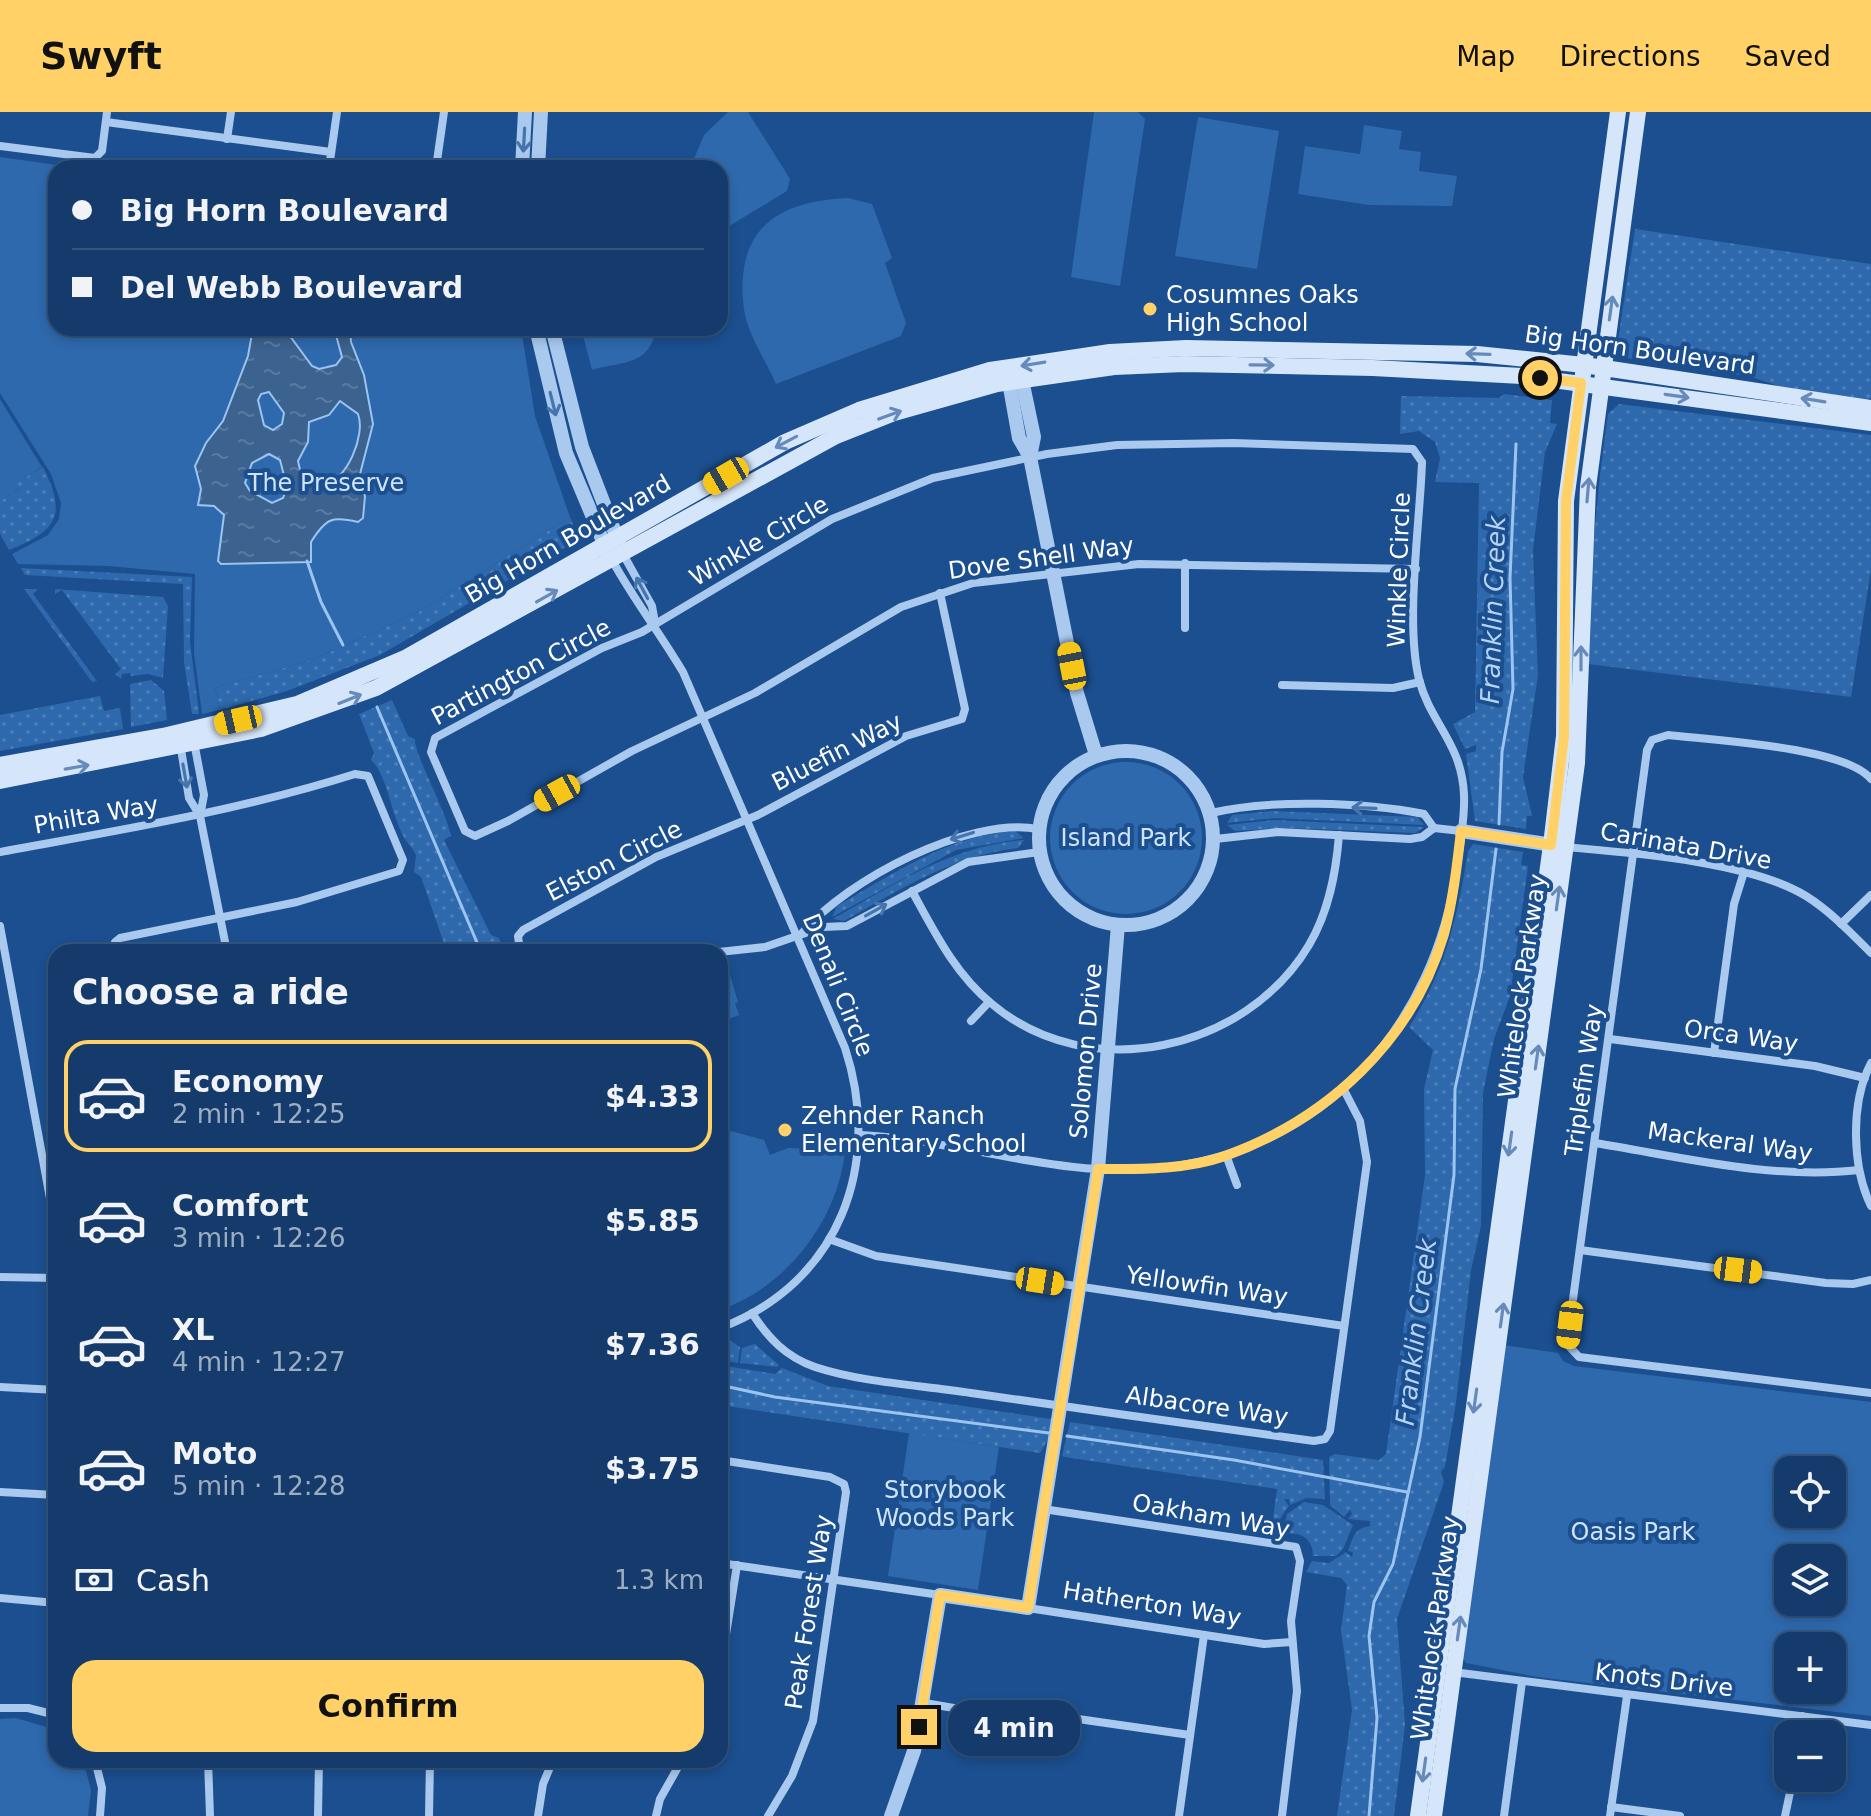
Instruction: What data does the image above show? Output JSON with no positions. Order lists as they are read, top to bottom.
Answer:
{
  "streets": {
    "main road": ["Big Horn Boulevard", "Whitelock Parkway"],
    "street": [
      "Winkle Circle",
      "Dove Shell Way",
      "Partington Circle",
      "Bluefin Way",
      "Philta Way",
      "Carinata Drive",
      "Elston Circle",
      "Denali Circle",
      "Orca Way",
      "Solomon Drive",
      "Triplefin Way",
      "Mackeral Way",
      "Yellowfin Way",
      "Albacore Way",
      "Oakham Way",
      "Hatherton Way",
      "Peak Forest Way",
      "Knots Drive"
    ]
  },
  "crossings": [
    ["Big Horn Boulevard", "Denali Circle"],
    ["Big Horn Boulevard", "Whitelock Parkway"],
    ["Winkle Circle", "Dove Shell Way"],
    ["Winkle Circle", "Partington Circle"],
    ["Winkle Circle", "Denali Circle"],
    ["Winkle Circle", "Solomon Drive"],
    ["Winkle Circle", "Albacore Way"],
    ["Dove Shell Way", "Partington Circle"],
    ["Dove Shell Way", "Bluefin Way"],
    ["Dove Shell Way", "Denali Circle"],
    ["Partington Circle", "Denali Circle"],
    ["Bluefin Way", "Elston Circle"],
    ["Bluefin Way", "Denali Circle"],
    ["Carinata Drive", "Whitelock Parkway"],
    ["Carinata Drive", "Triplefin Way"],
    ["Elston Circle", "Denali Circle"],
    ["Denali Circle", "Yellowfin Way"],
    ["Denali Circle", "Albacore Way"],
    ["Whitelock Parkway", "Knots Drive"],
    ["Orca Way", "Triplefin Way"],
    ["Solomon Drive", "Yellowfin Way"],
    ["Solomon Drive", "Albacore Way"],
    ["Solomon Drive", "Oakham Way"],
    ["Solomon Drive", "Hatherton Way"],
    ["Triplefin Way", "Mackeral Way"],
    ["Yellowfin Way", "Albacore Way"],
    ["Oakham Way", "Hatherton Way"],
    ["Hatherton Way", "Peak Forest Way"]
  ],
  "water": ["Franklin Creek"],
  "parks": [
    "The Preserve",
    "Island Park",
    "Storybook Woods Park",
    "Oasis Park"
  ],
  "places": ["Cosumnes Oaks High School", "Zehnder Ranch Elementary School"],
  "page": {
    "header": "Swyft",
    "nav": ["Map", "Directions", "Saved"],
    "banner": ["Big Horn Boulevard", "Del Webb Boulevard"],
    "heading": "Choose a ride",
    "list": [
      {
        "name": "Economy",
        "note": "2 min · 12:25",
        "value": "$4.33"
      },
      {
        "name": "Comfort",
        "note": "3 min · 12:26",
        "value": "$5.85"
      },
      {
        "name": "XL",
        "note": "4 min · 12:27",
        "value": "$7.36"
      },
      {
        "name": "Moto",
        "note": "5 min · 12:28",
        "value": "$3.75"
      }
    ],
    "map_buttons": ["+", "−"],
    "pay": ["Cash", "1.3 km"],
    "buttons": "Confirm",
    "bubble": "4 min"
  }
}
